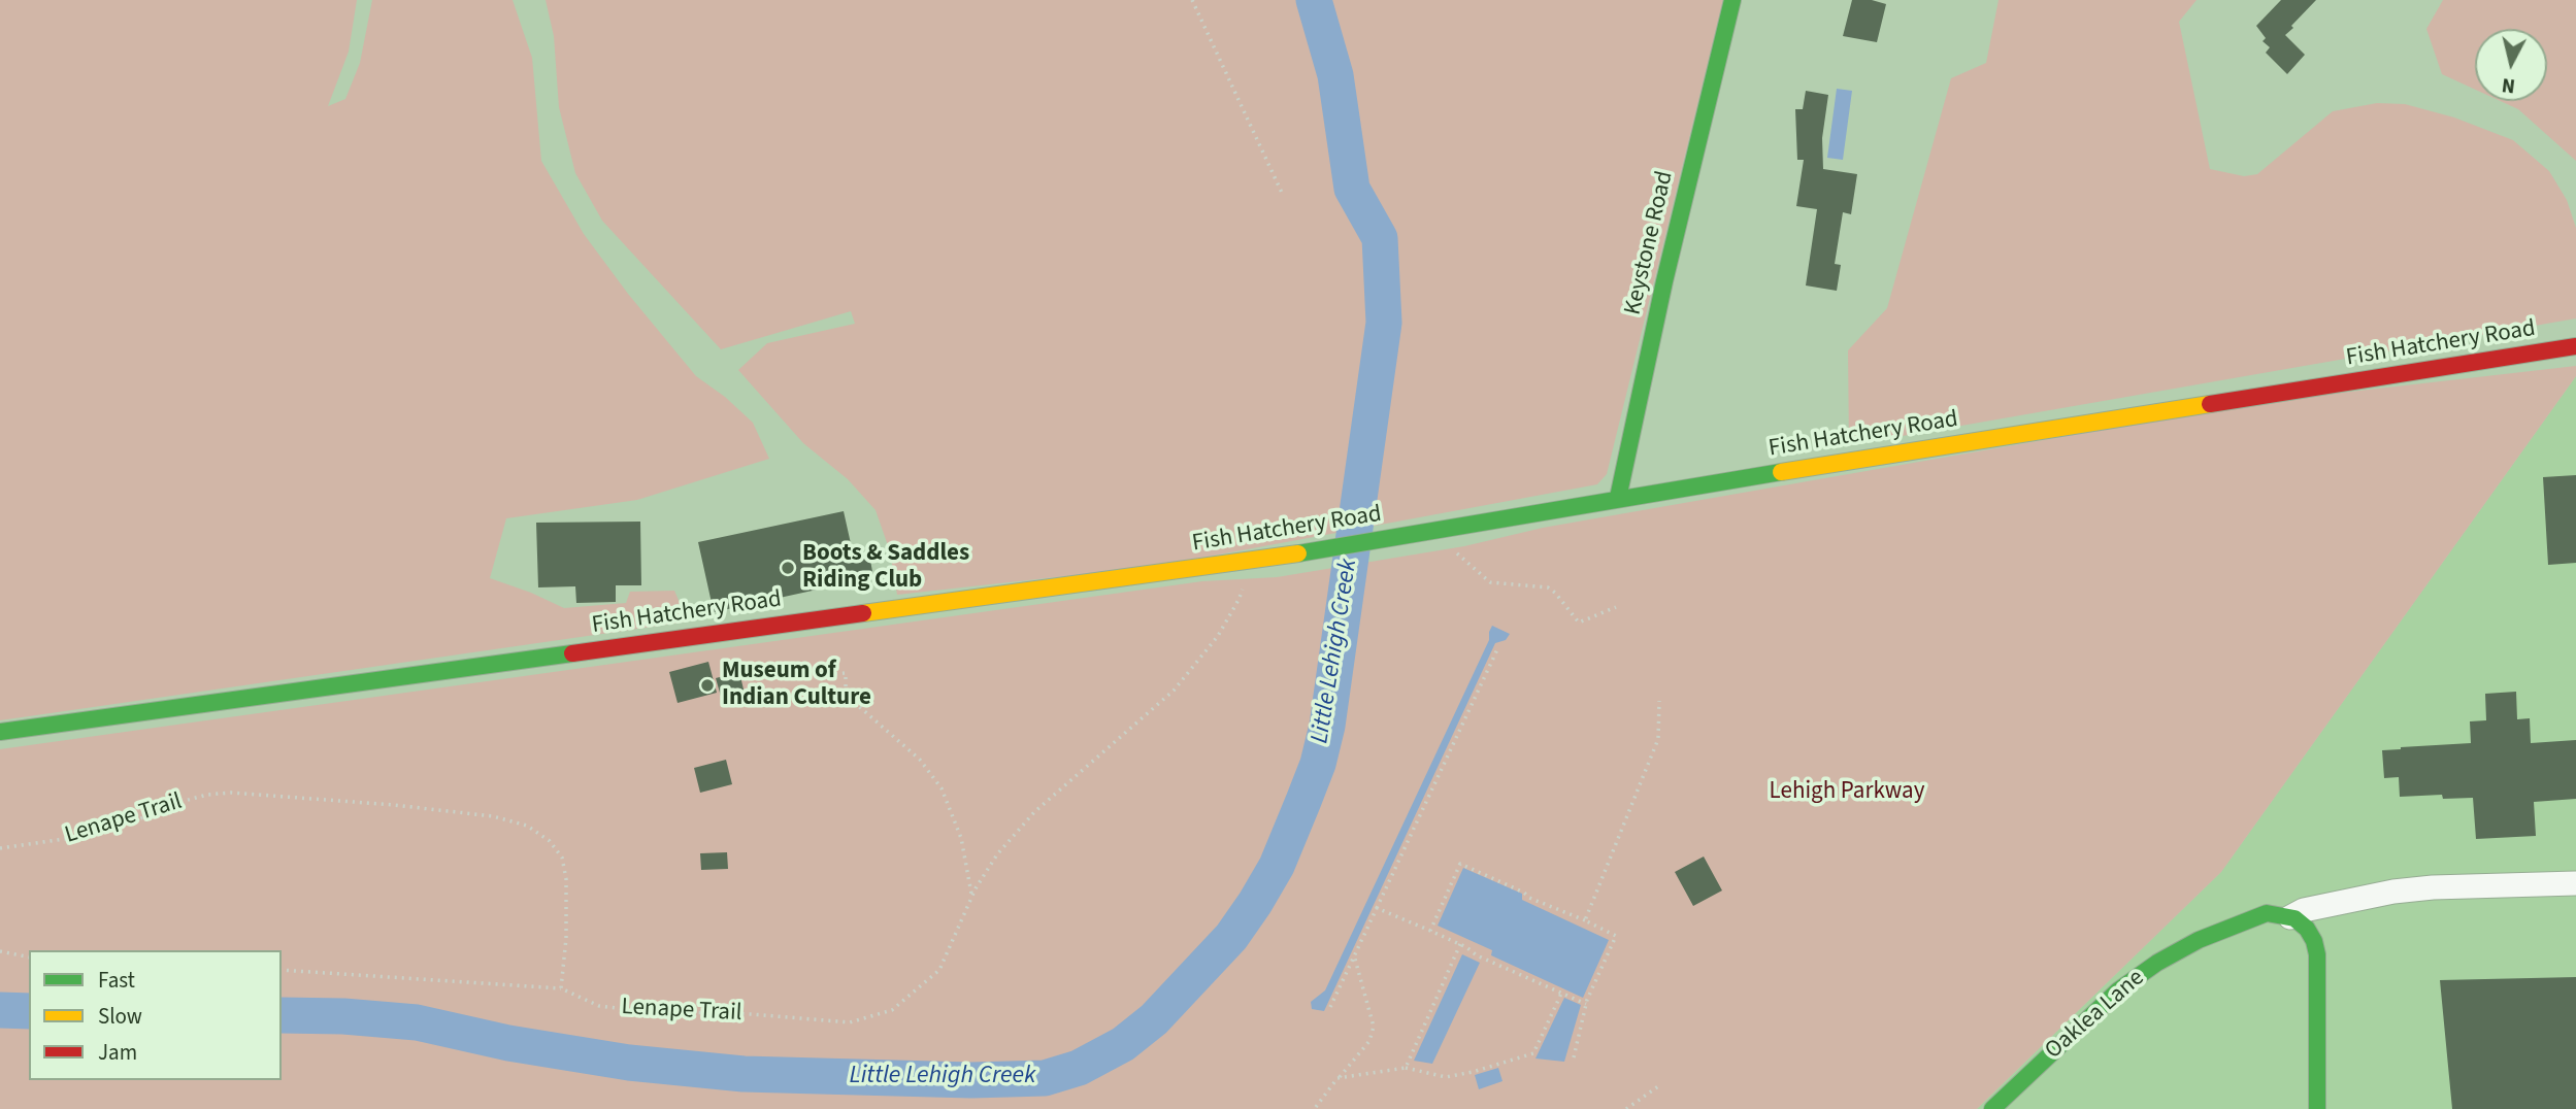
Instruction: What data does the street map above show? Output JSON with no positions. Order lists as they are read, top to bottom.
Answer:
{
  "streets": {
    "street": ["Keystone Road", "Fish Hatchery Road", "Oaklea Lane"],
    "path": ["Lenape Trail"]
  },
  "crossings": [
    ["Keystone Road", "Fish Hatchery Road"],
    ["Fish Hatchery Road", "Lenape Trail"]
  ],
  "water": ["Little Lehigh Creek"],
  "parks": ["Lehigh Parkway"],
  "places": ["Boots & Saddles Riding Club", "Museum of Indian Culture"],
  "legend": ["Fast", "Slow", "Jam"],
  "north": "bottom"
}
